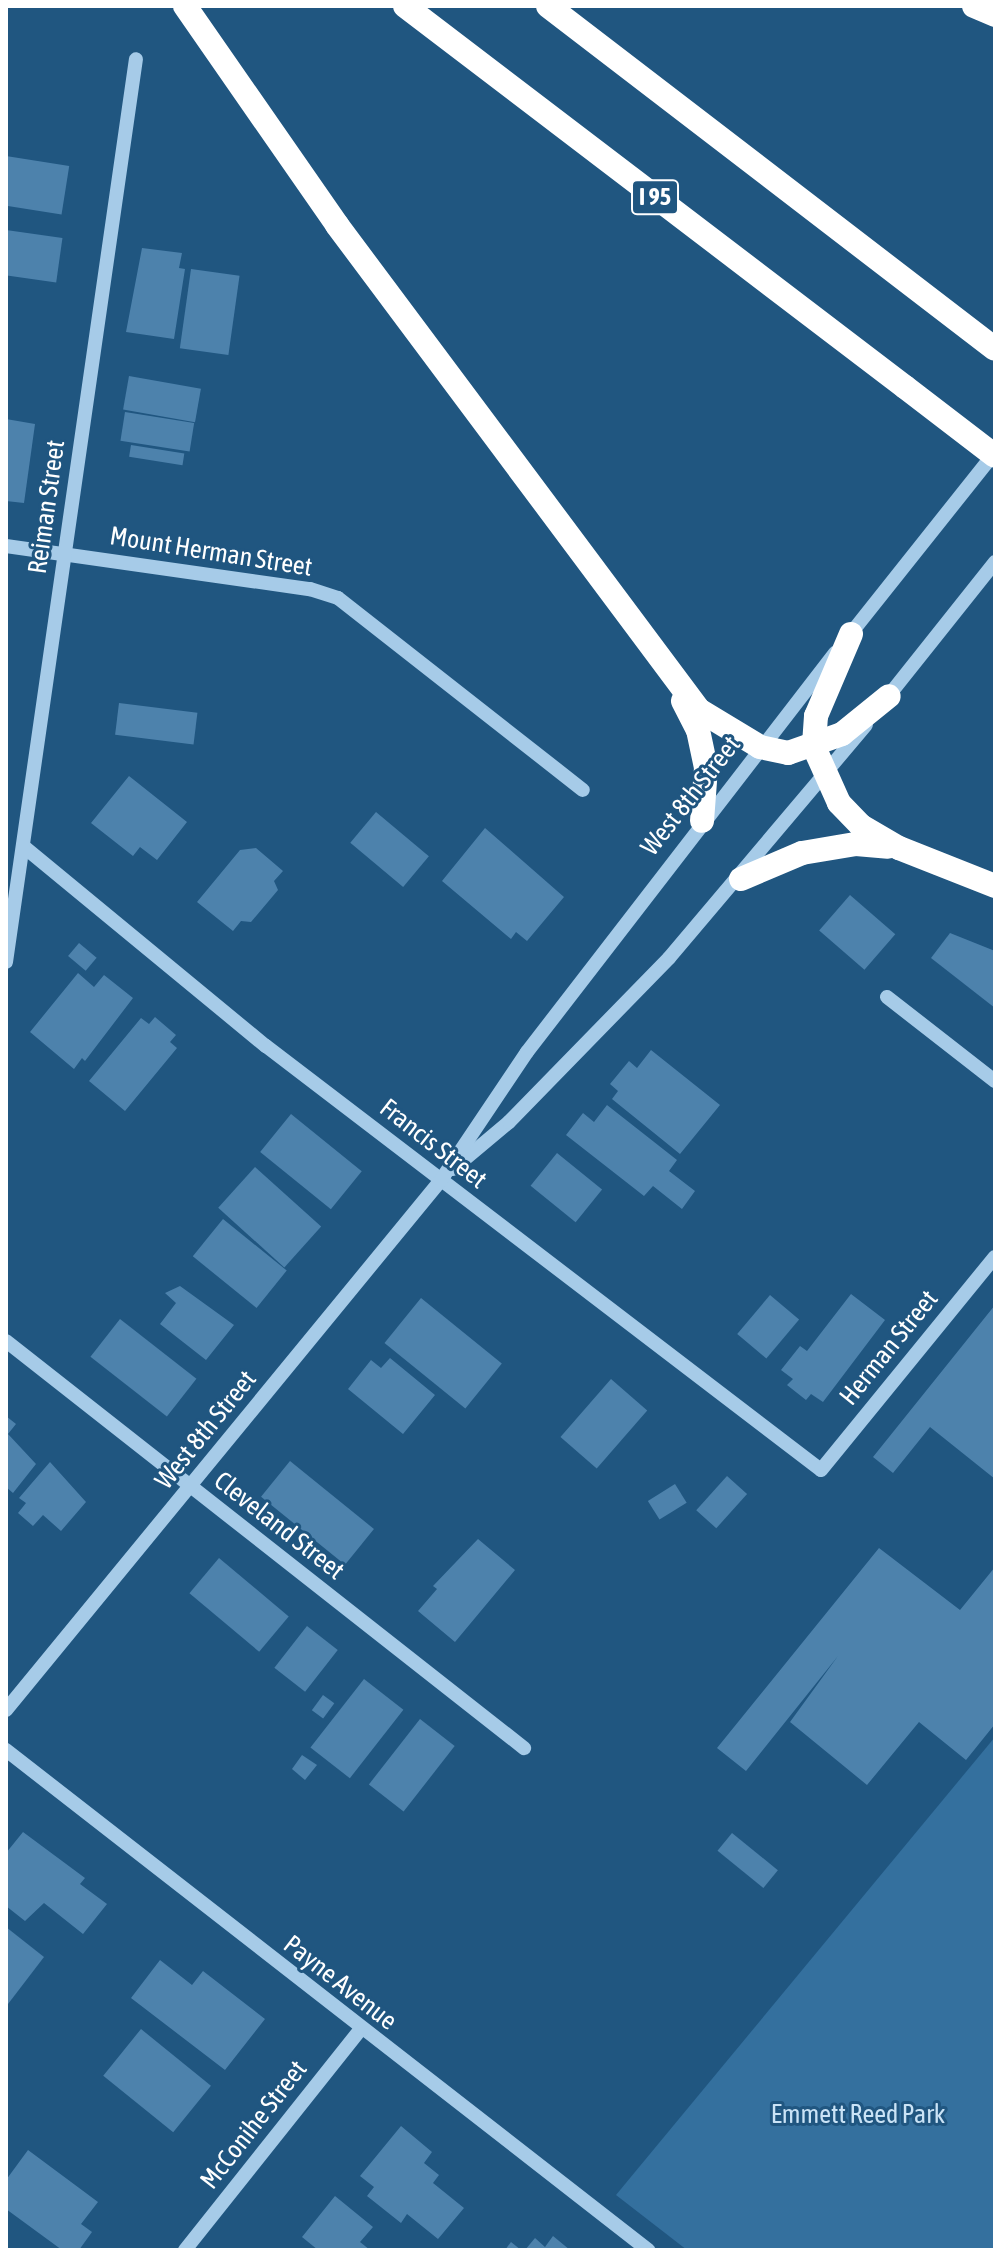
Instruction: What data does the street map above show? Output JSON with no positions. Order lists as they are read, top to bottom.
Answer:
{
  "streets": {
    "highway": ["I 95"],
    "street": [
      "Reiman Street",
      "Mount Herman Street",
      "West 8th Street",
      "Francis Street",
      "Herman Street",
      "Cleveland Street",
      "Payne Avenue",
      "McConihe Street"
    ]
  },
  "crossings": [
    ["I 95", "West 8th Street"],
    ["Reiman Street", "Mount Herman Street"],
    ["Reiman Street", "Francis Street"],
    ["West 8th Street", "Francis Street"],
    ["West 8th Street", "Cleveland Street"],
    ["Francis Street", "Herman Street"],
    ["Payne Avenue", "McConihe Street"]
  ],
  "parks": ["Emmett Reed Park"]
}
